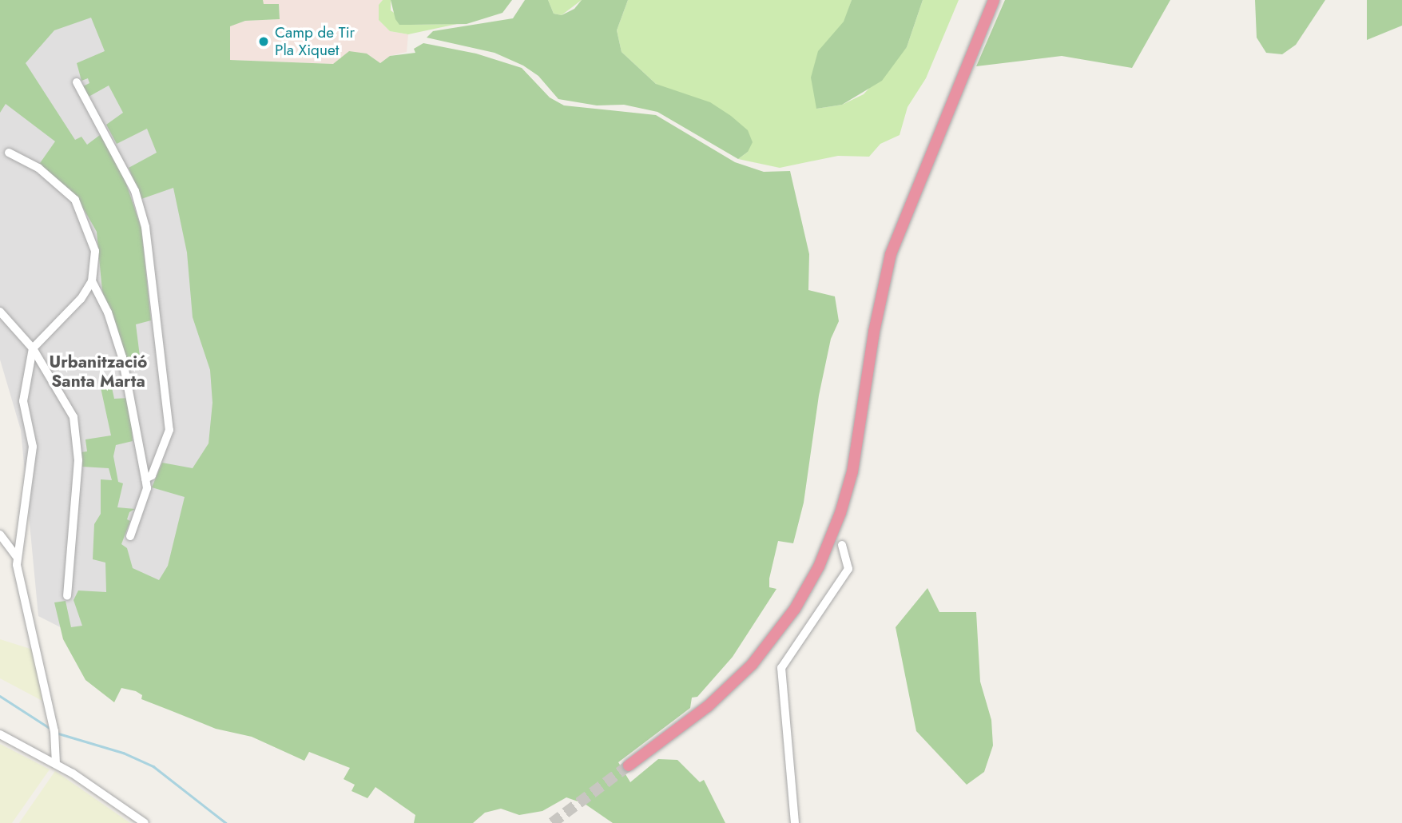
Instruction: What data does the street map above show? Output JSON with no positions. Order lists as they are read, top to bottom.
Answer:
{
  "districts": ["Urbanització Santa Marta"],
  "places": ["Camp de Tir Pla Xiquet"]
}
